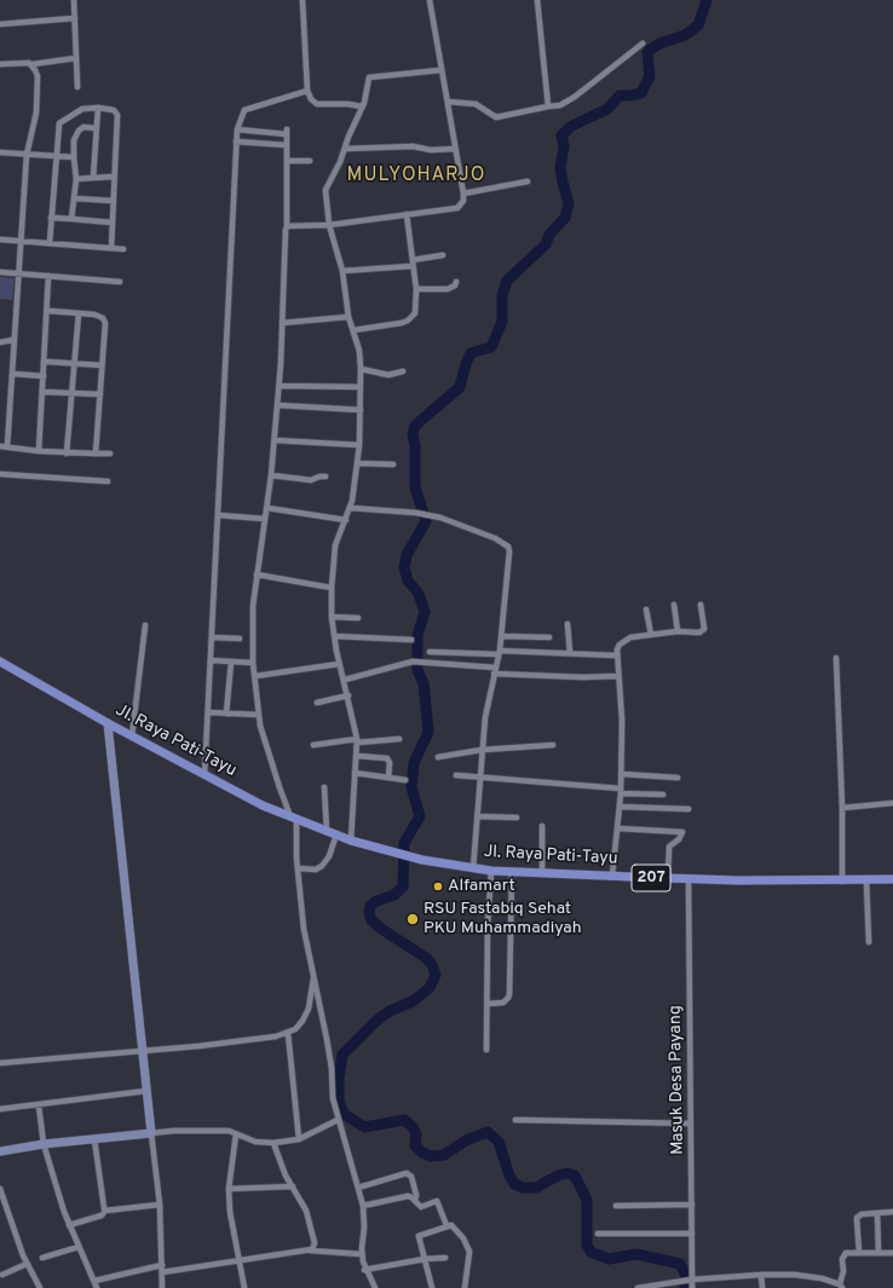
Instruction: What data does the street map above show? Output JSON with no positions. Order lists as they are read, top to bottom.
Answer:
{
  "streets": {
    "main road": ["Jl. Raya Pati-Tayu", "207"],
    "street": ["Masuk Desa Payang"]
  },
  "crossings": [
    ["Jl. Raya Pati-Tayu", "Masuk Desa Payang"]
  ],
  "districts": ["MULYOHARJO"],
  "places": ["Alfamart", "RSU Fastabiq Sehat PKU Muhammadiyah"]
}
